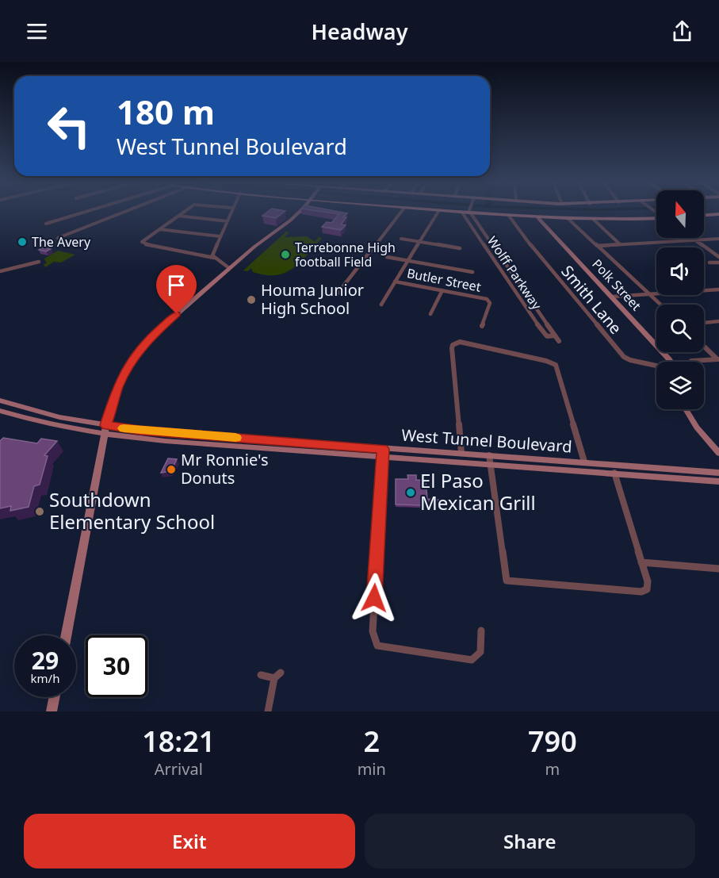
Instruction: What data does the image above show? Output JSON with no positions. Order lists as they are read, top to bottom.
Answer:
{
  "streets": {
    "main road": ["Polk Street", "West Tunnel Boulevard"],
    "street": ["Wolff Parkway", "Butler Street", "Smith Lane"]
  },
  "places": [
    "The Avery",
    "Terrebonne High football Field",
    "Houma Junior High School",
    "Mr Ronnie's Donuts",
    "El Paso Mexican Grill",
    "Southdown Elementary School"
  ],
  "north": "top",
  "page": {
    "header": "Headway",
    "turn": ["180 m", "West Tunnel Boulevard"],
    "speed": "29 km/h",
    "limit": "30",
    "eta": [
      "18:21",
      "Arrival",
      "2",
      "min",
      "790",
      "m"
    ],
    "buttons": ["Exit", "Share"]
  }
}
